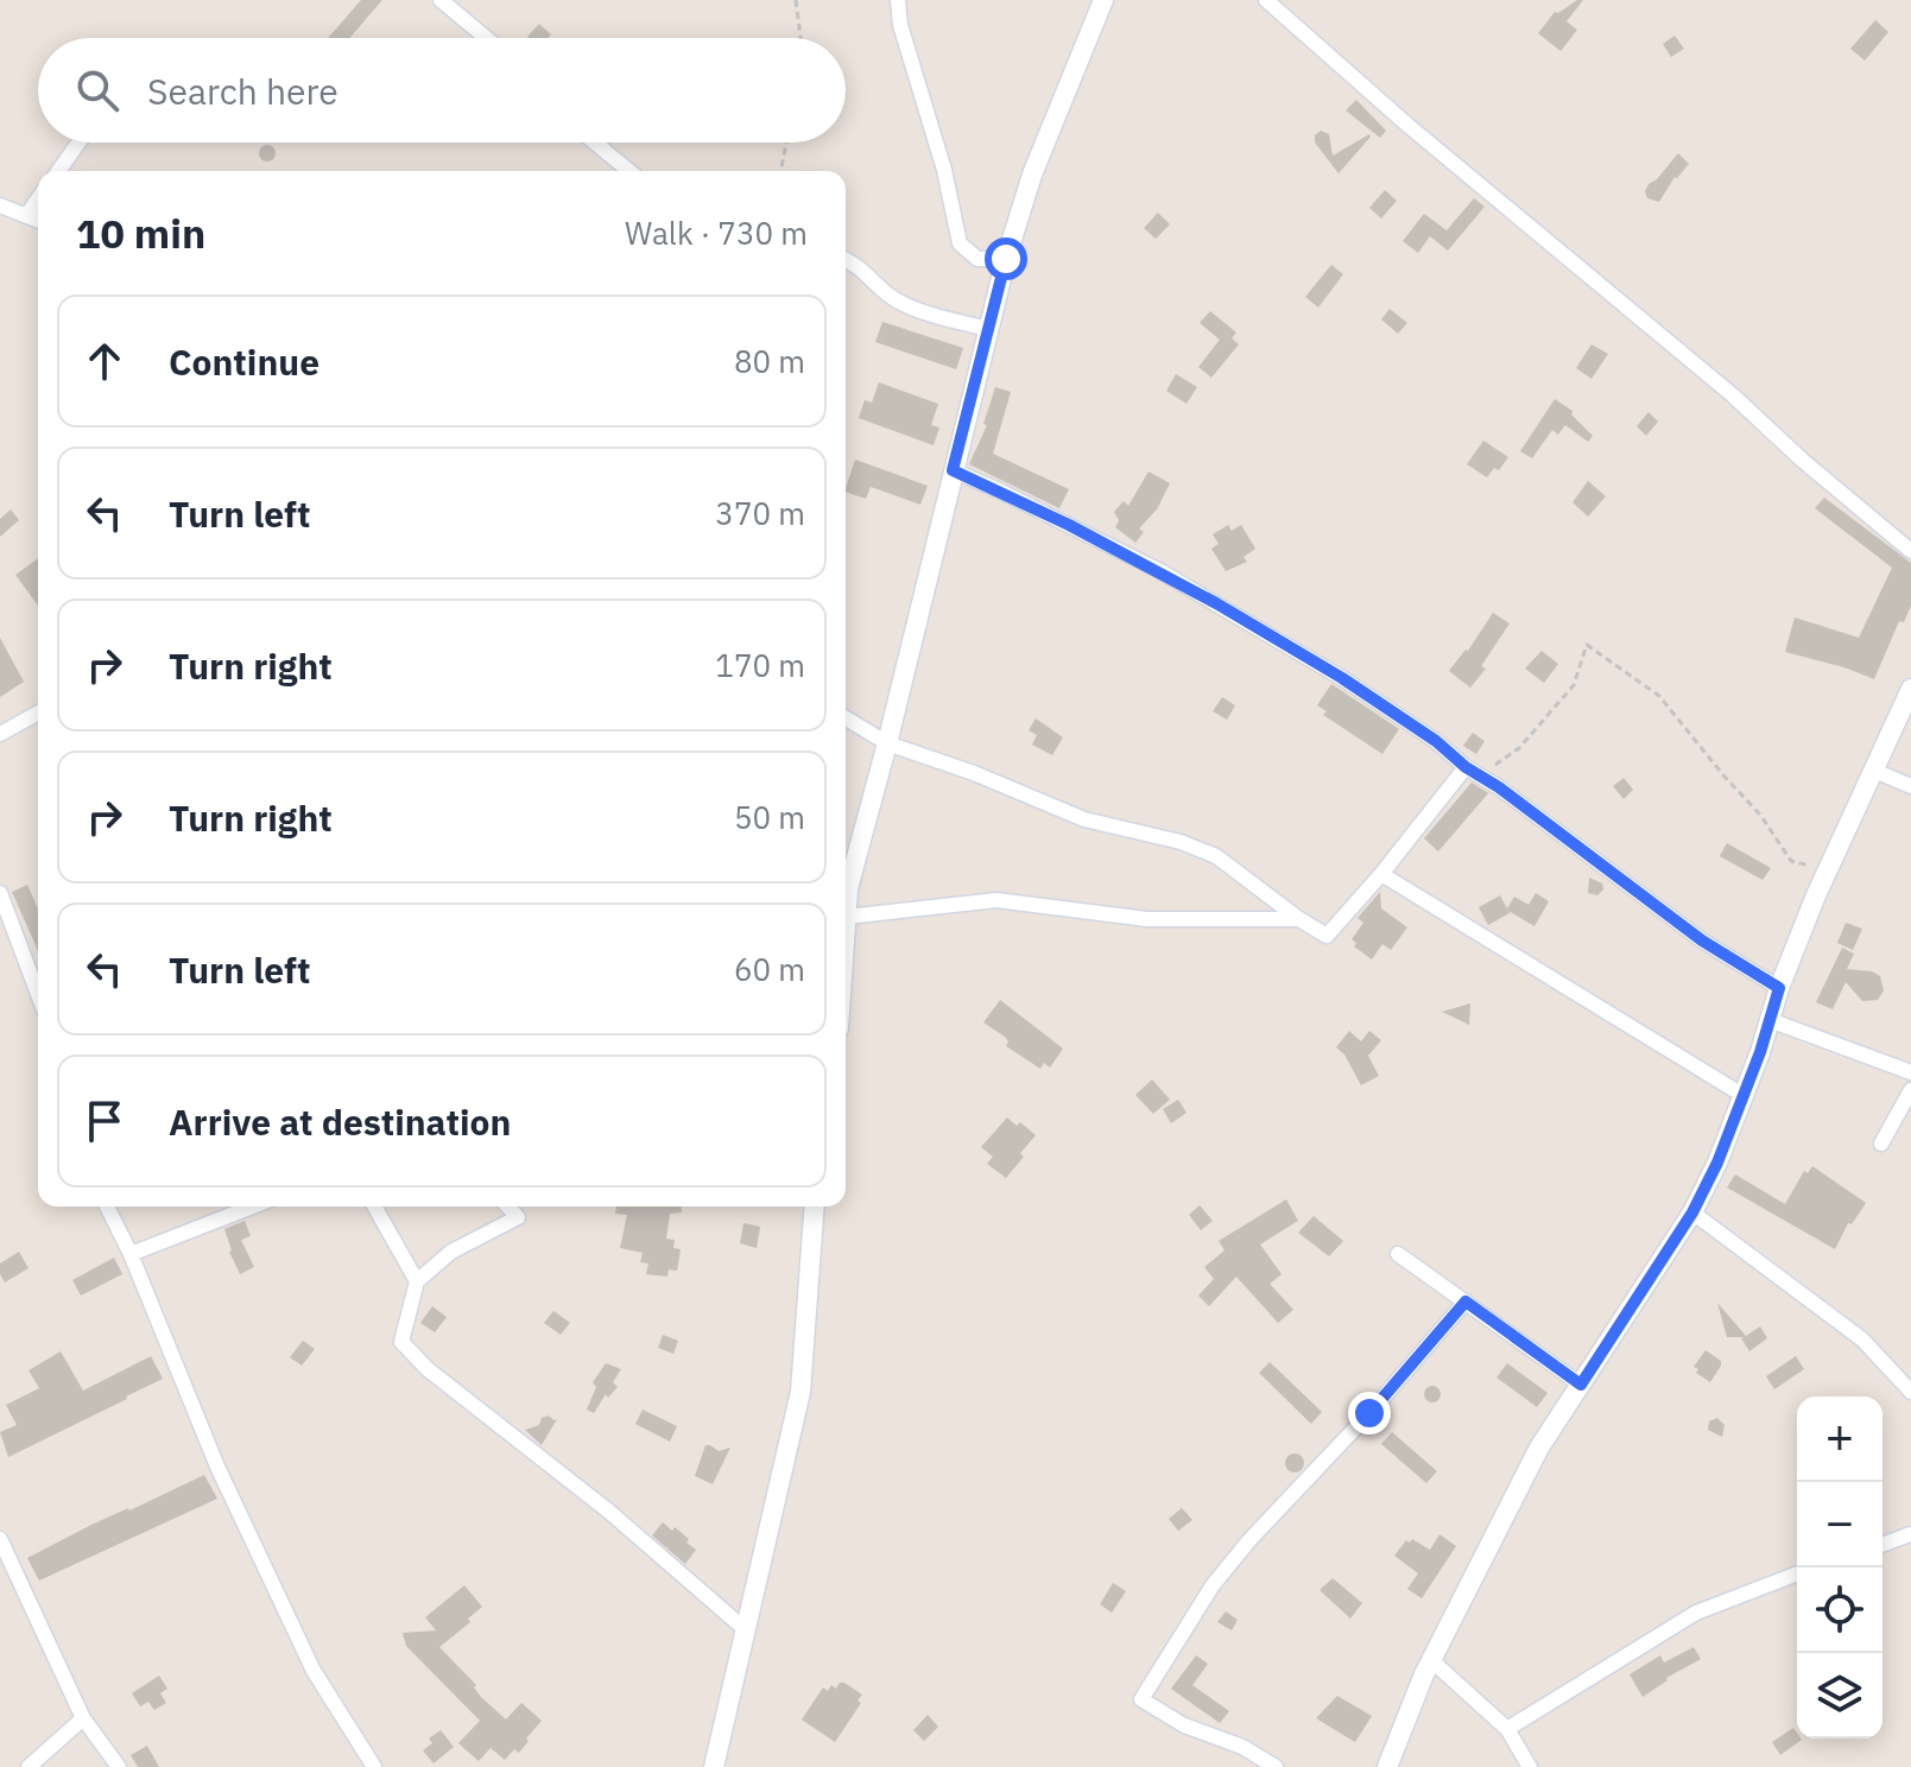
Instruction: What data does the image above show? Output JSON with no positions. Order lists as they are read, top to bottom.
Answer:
{
  "page": {
    "search": "Search here",
    "heading": ["10 min", "Walk · 730 m"],
    "list": [
      ["Continue", "80 m"],
      ["Turn left", "370 m"],
      ["Turn right", "170 m"],
      ["Turn right", "50 m"],
      ["Turn left", "60 m"],
      "Arrive at destination"
    ],
    "map_buttons": ["+", "−"]
  }
}
